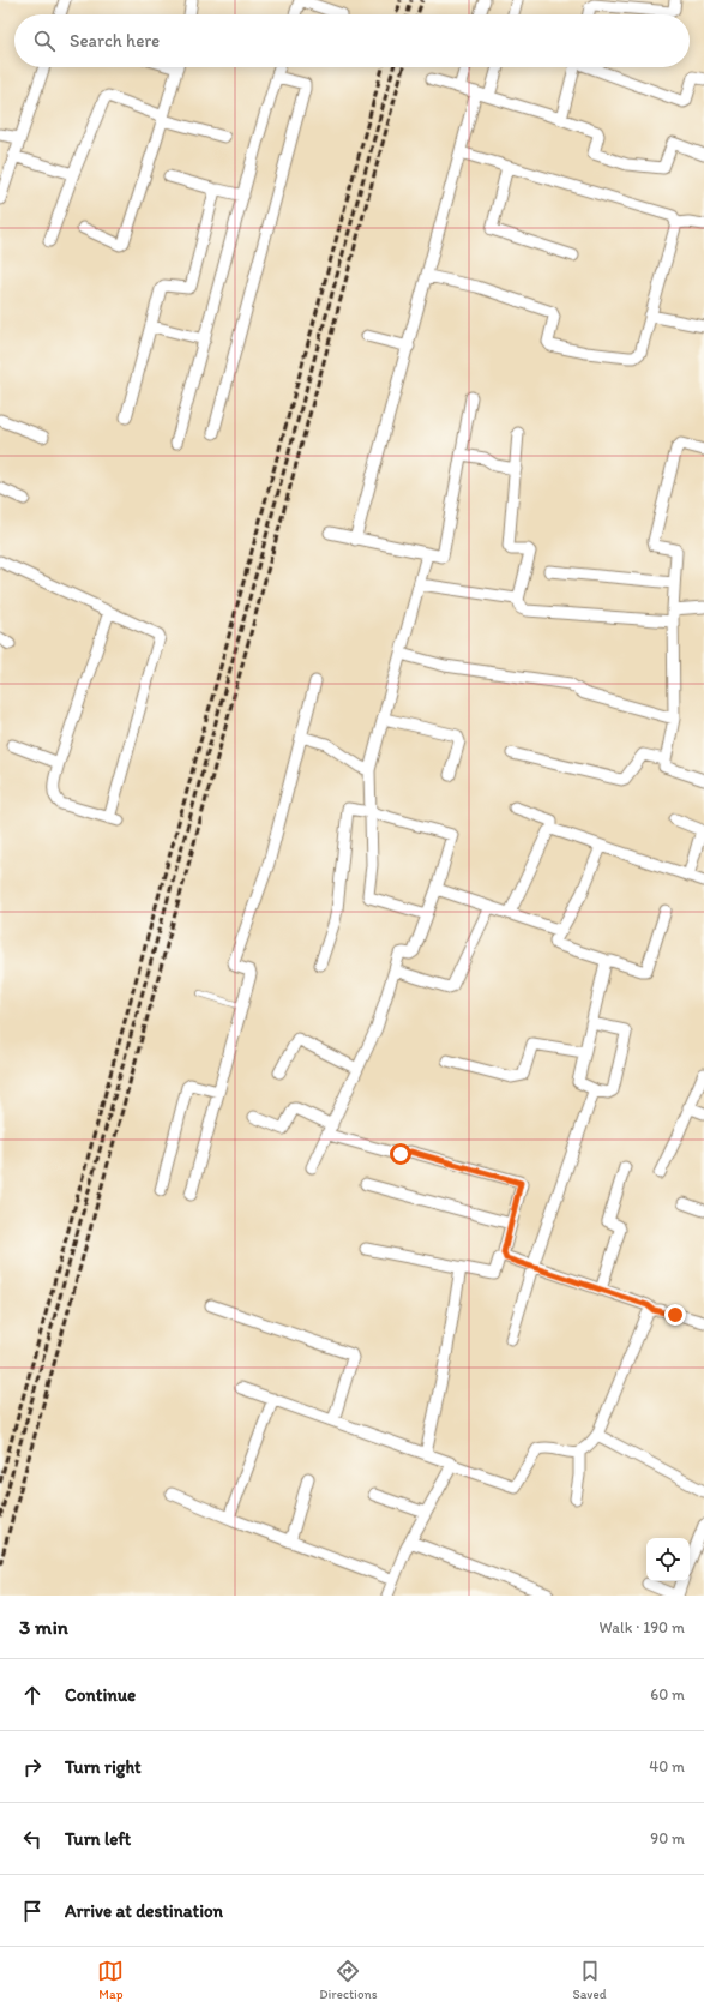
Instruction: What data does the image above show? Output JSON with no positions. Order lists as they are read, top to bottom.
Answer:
{
  "page": {
    "search": "Search here",
    "heading": ["3 min", "Walk · 190 m"],
    "list": [
      ["Continue", "60 m"],
      ["Turn right", "40 m"],
      ["Turn left", "90 m"],
      "Arrive at destination"
    ],
    "nav": ["Map", "Directions", "Saved"]
  }
}
